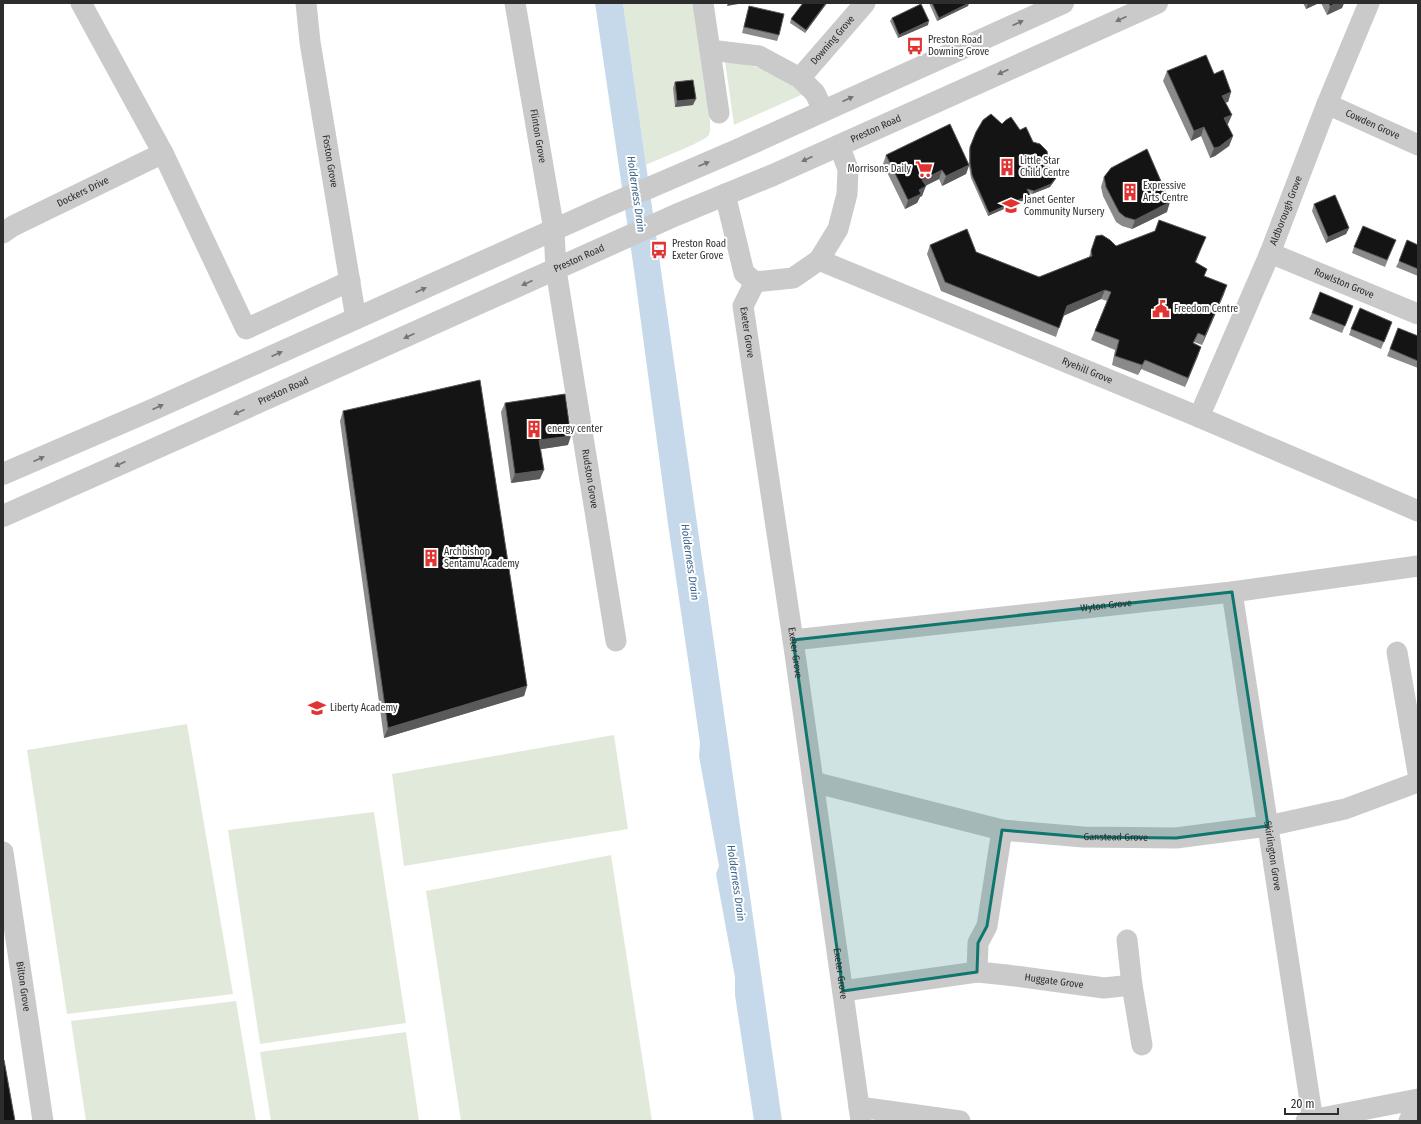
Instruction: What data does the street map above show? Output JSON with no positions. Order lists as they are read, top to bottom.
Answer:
{
  "streets": {
    "street": [
      "Downing Grove",
      "Cowden Grove",
      "Preston Road",
      "Flinton Grove",
      "Foston Grove",
      "Dockers Drive",
      "Aldborough Grove",
      "Rowlston Grove",
      "Exeter Grove",
      "Ryehill Grove",
      "Rudston Grove",
      "Wyton Grove",
      "Ganstead Grove",
      "Skirlington Grove",
      "Huggate Grove",
      "Bilton Grove"
    ]
  },
  "crossings": [
    ["Cowden Grove", "Aldborough Grove"],
    ["Preston Road", "Flinton Grove"],
    ["Preston Road", "Rudston Grove"],
    ["Flinton Grove", "Rudston Grove"],
    ["Aldborough Grove", "Rowlston Grove"],
    ["Aldborough Grove", "Ryehill Grove"],
    ["Exeter Grove", "Wyton Grove"],
    ["Exeter Grove", "Ganstead Grove"],
    ["Exeter Grove", "Huggate Grove"],
    ["Wyton Grove", "Skirlington Grove"],
    ["Ganstead Grove", "Skirlington Grove"]
  ],
  "water": ["Holderness Drain"],
  "places": {
    "bus stop": ["Preston Road Downing Grove", "Preston Road Exeter Grove"],
    "building": [
      "Little Star Child Centre",
      "Expressive Arts Centre",
      "energy center",
      "Archbishop Sentamu Academy"
    ],
    "supermarket": ["Morrisons Daily"],
    "school or university": ["Janet Genter Community Nursery", "Liberty Academy"],
    "public building": ["Freedom Centre"]
  },
  "scale_bar": "20 m"
}
